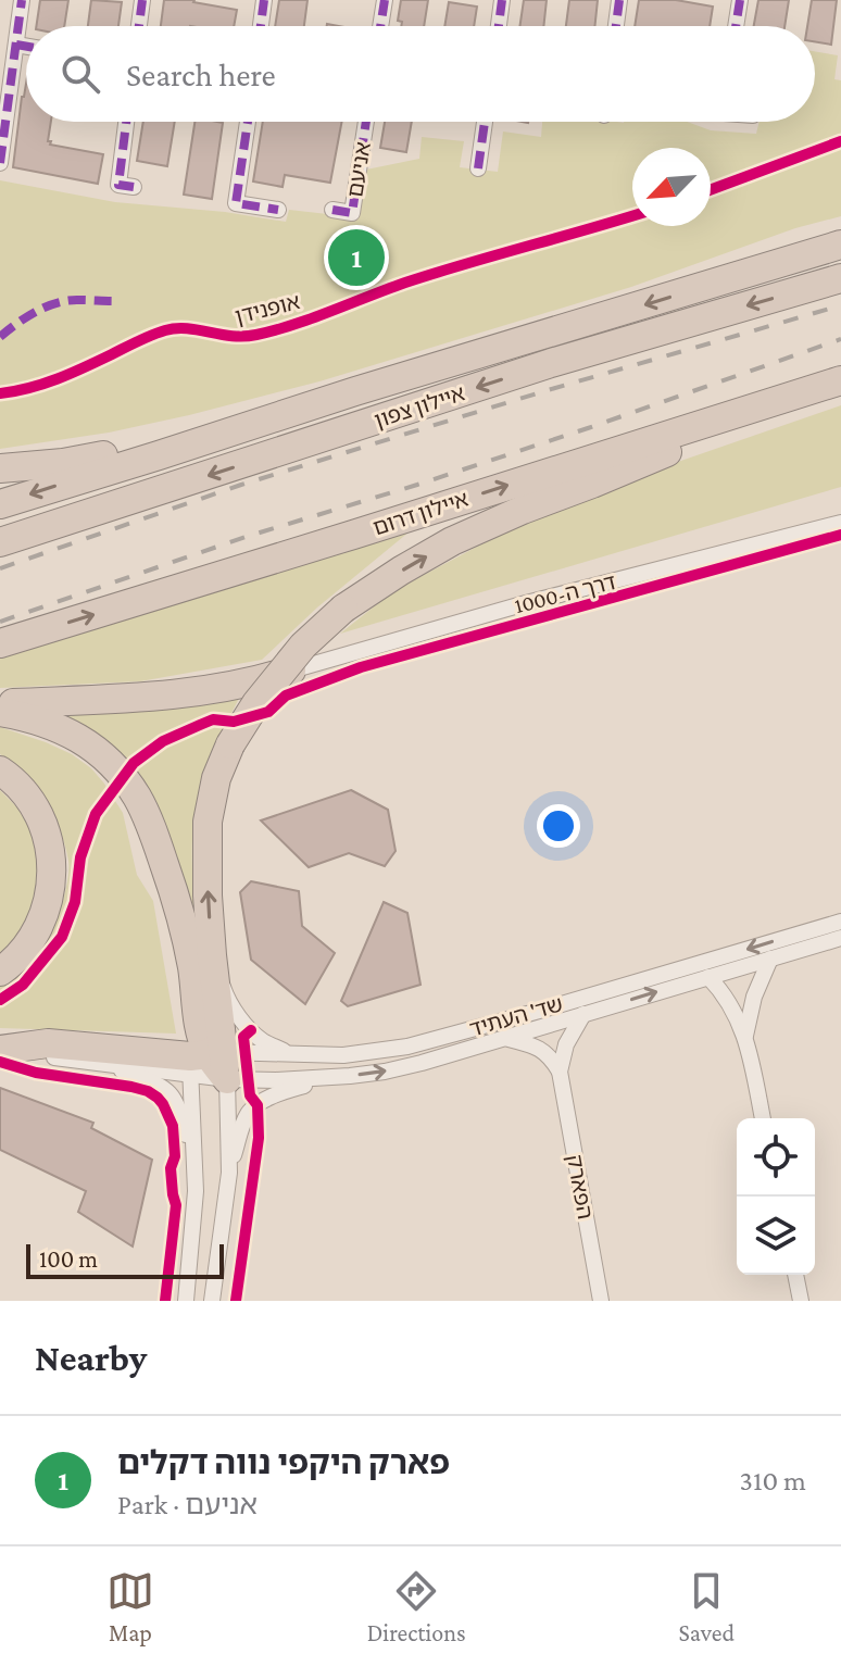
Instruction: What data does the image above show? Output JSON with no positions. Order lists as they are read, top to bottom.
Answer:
{
  "streets": {
    "highway": ["איילון צפון", "איילון דרום"],
    "street": [
      "אניעם",
      "דרך ה-1000",
      "שד' העתיד",
      "הפארק"
    ],
    "cycle path": ["אופנידן"]
  },
  "crossings": [
    ["שד' העתיד", "הפארק"]
  ],
  "scale_bar": "100 m",
  "north": "bottom left",
  "page": {
    "search": "Search here",
    "pins": "1",
    "scale": "100 m",
    "heading": "Nearby",
    "list": [
      {
        "mark": "1",
        "name": "פארק היקפי נווה דקלים",
        "note": "Park · אניעם",
        "value": "310 m"
      }
    ],
    "nav": ["Map", "Directions", "Saved"]
  }
}
